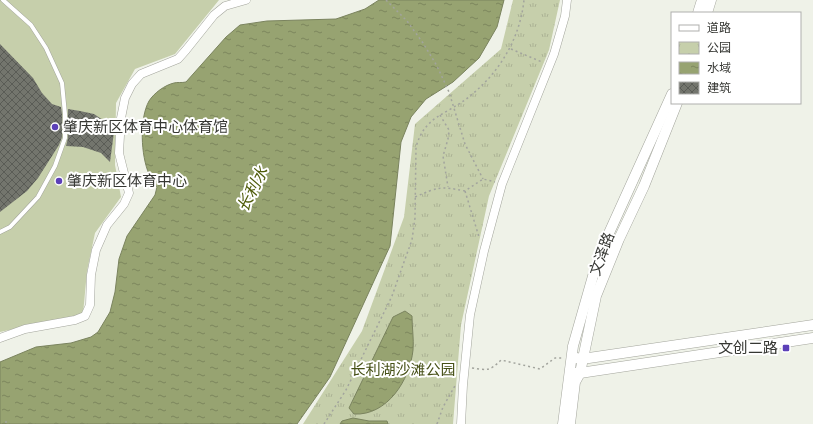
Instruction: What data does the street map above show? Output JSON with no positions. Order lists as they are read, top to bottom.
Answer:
{
  "streets": {
    "street": ["文泽路"]
  },
  "water": ["长利水"],
  "parks": ["长利湖沙滩公园"],
  "places": {
    "other": ["肇庆新区体育中心体育馆", "肇庆新区体育中心"],
    "transit": ["文创二路"]
  },
  "legend": [
    "道路",
    "公园",
    "水域",
    "建筑"
  ]
}
